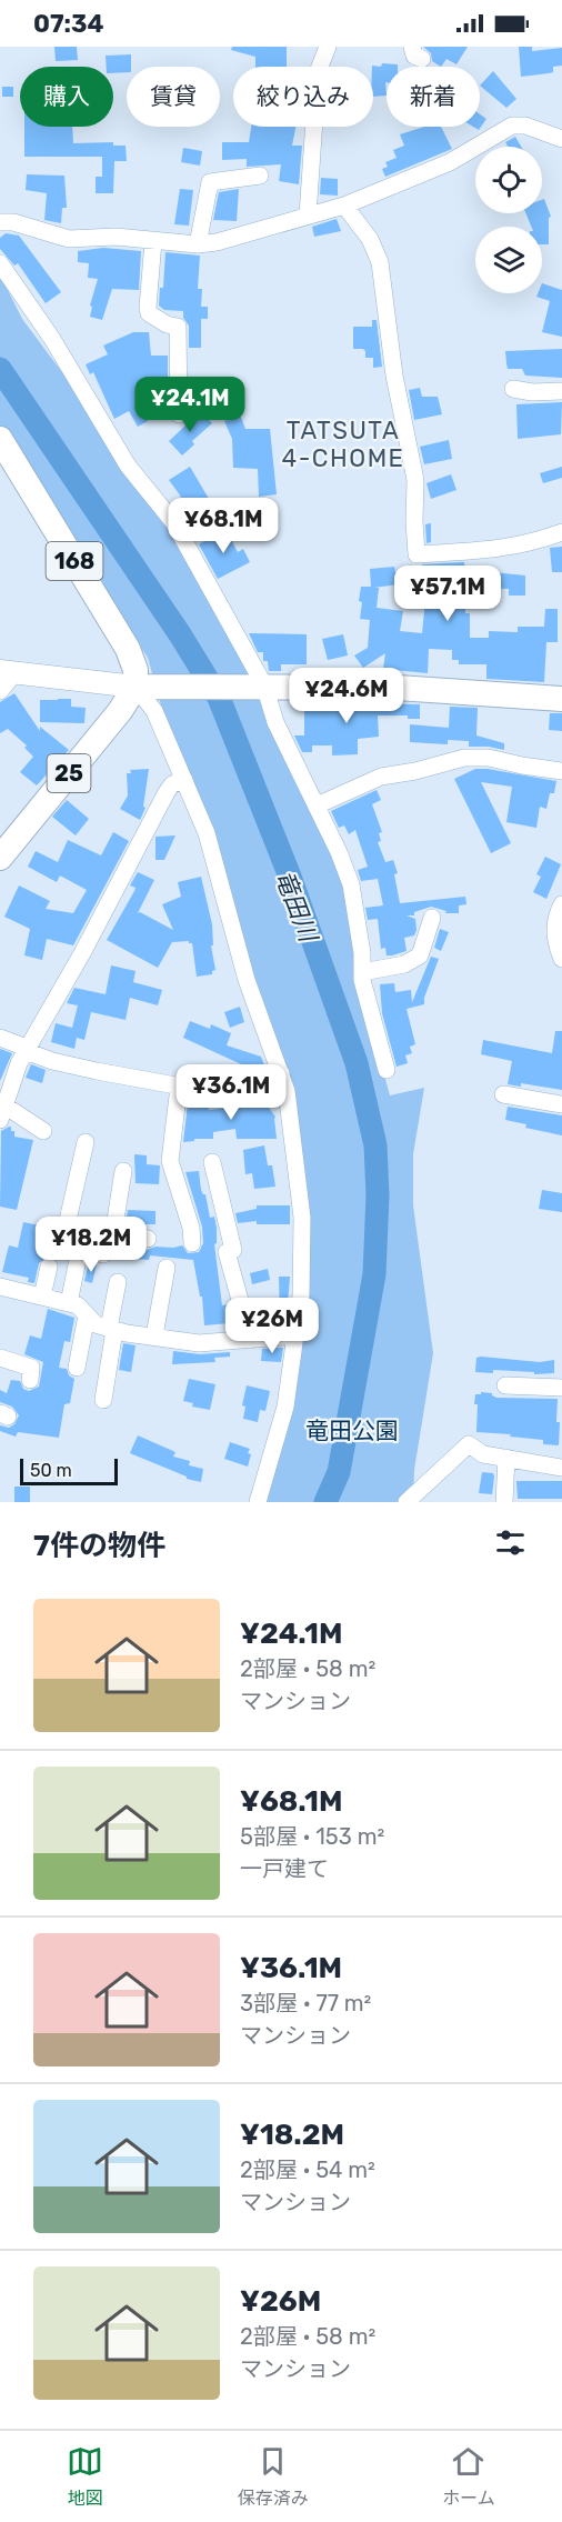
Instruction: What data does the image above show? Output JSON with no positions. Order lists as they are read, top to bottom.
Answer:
{
  "streets": {
    "highway": ["168", "25"]
  },
  "crossings": [
    ["168", "25"]
  ],
  "districts": ["TATSUTA 4-CHOME"],
  "water": ["竜田川"],
  "parks": ["竜田公園"],
  "scale_bar": "50 m",
  "page": {
    "status": "07:34",
    "chip": [
      "購入",
      "賃貸",
      "絞り込み",
      "新着"
    ],
    "price": [
      "¥24.1M",
      "¥68.1M",
      "¥57.1M",
      "¥24.6M",
      "¥36.1M",
      "¥18.2M",
      "¥26M"
    ],
    "scale": "50 m",
    "heading": "7件の物件",
    "list": [
      {
        "name": "¥24.1M",
        "note": "2部屋 · 58 m² · マンション"
      },
      {
        "name": "¥68.1M",
        "note": "5部屋 · 153 m² · 一戸建て"
      },
      {
        "name": "¥36.1M",
        "note": "3部屋 · 77 m² · マンション"
      },
      {
        "name": "¥18.2M",
        "note": "2部屋 · 54 m² · マンション"
      },
      {
        "name": "¥26M",
        "note": "2部屋 · 58 m² · マンション"
      }
    ],
    "tabs": ["地図", "保存済み", "ホーム"]
  }
}
